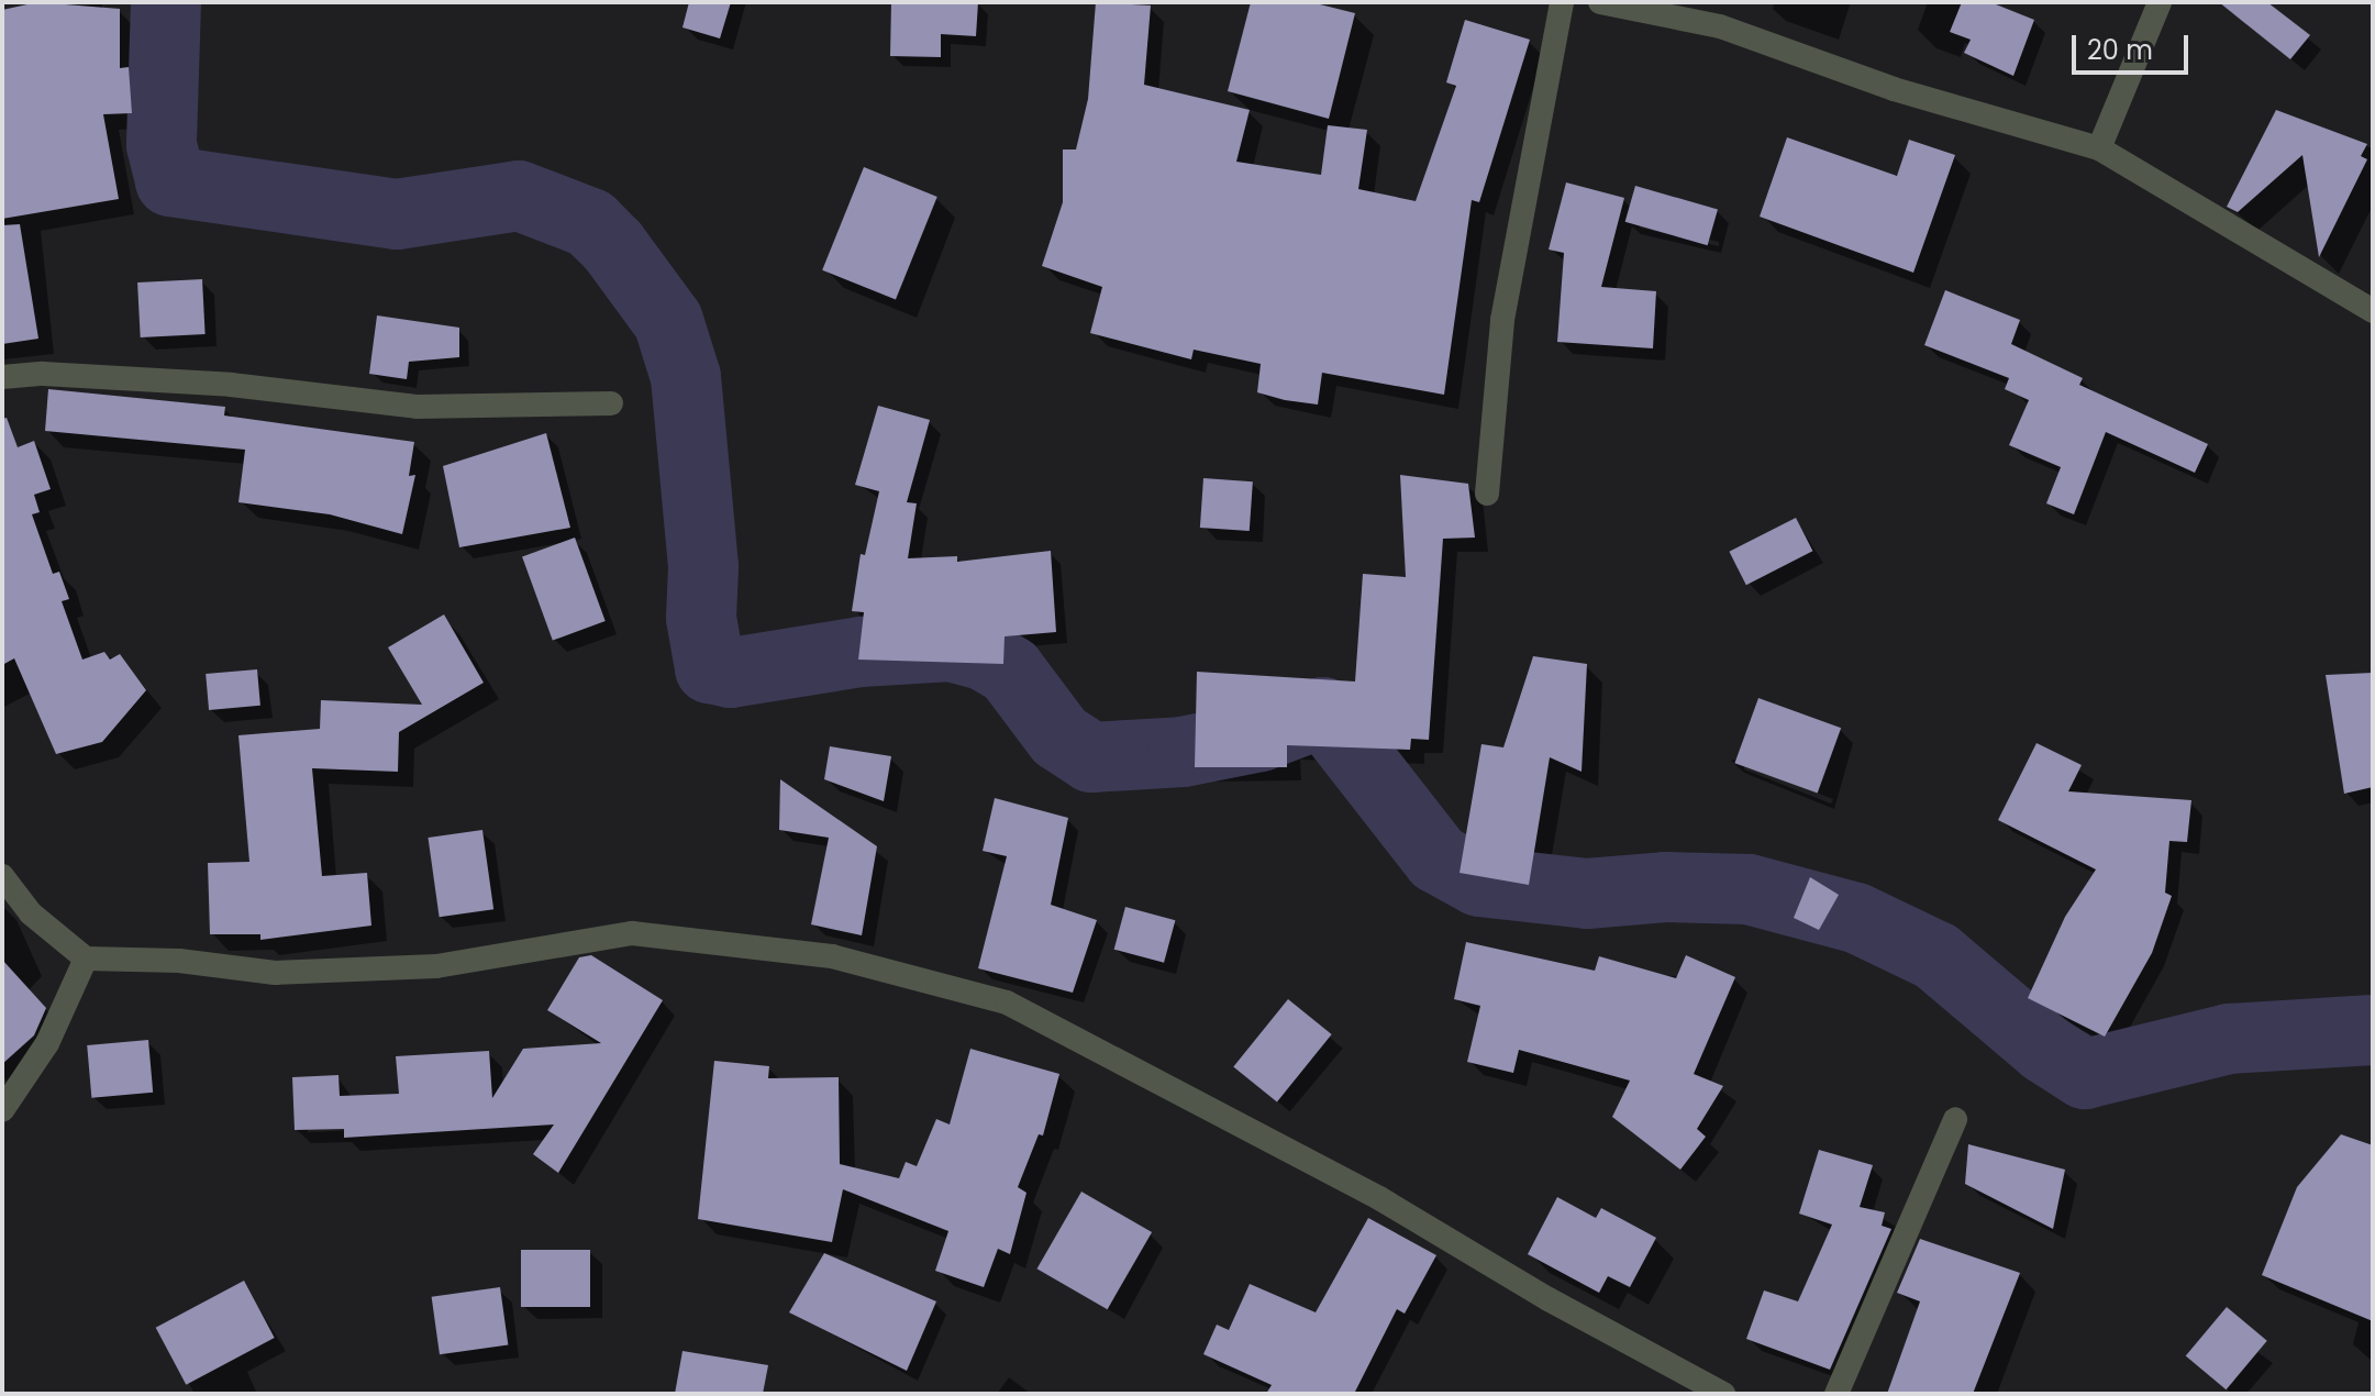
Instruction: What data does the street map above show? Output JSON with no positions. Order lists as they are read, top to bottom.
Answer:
{
  "scale_bar": "20 m"
}
